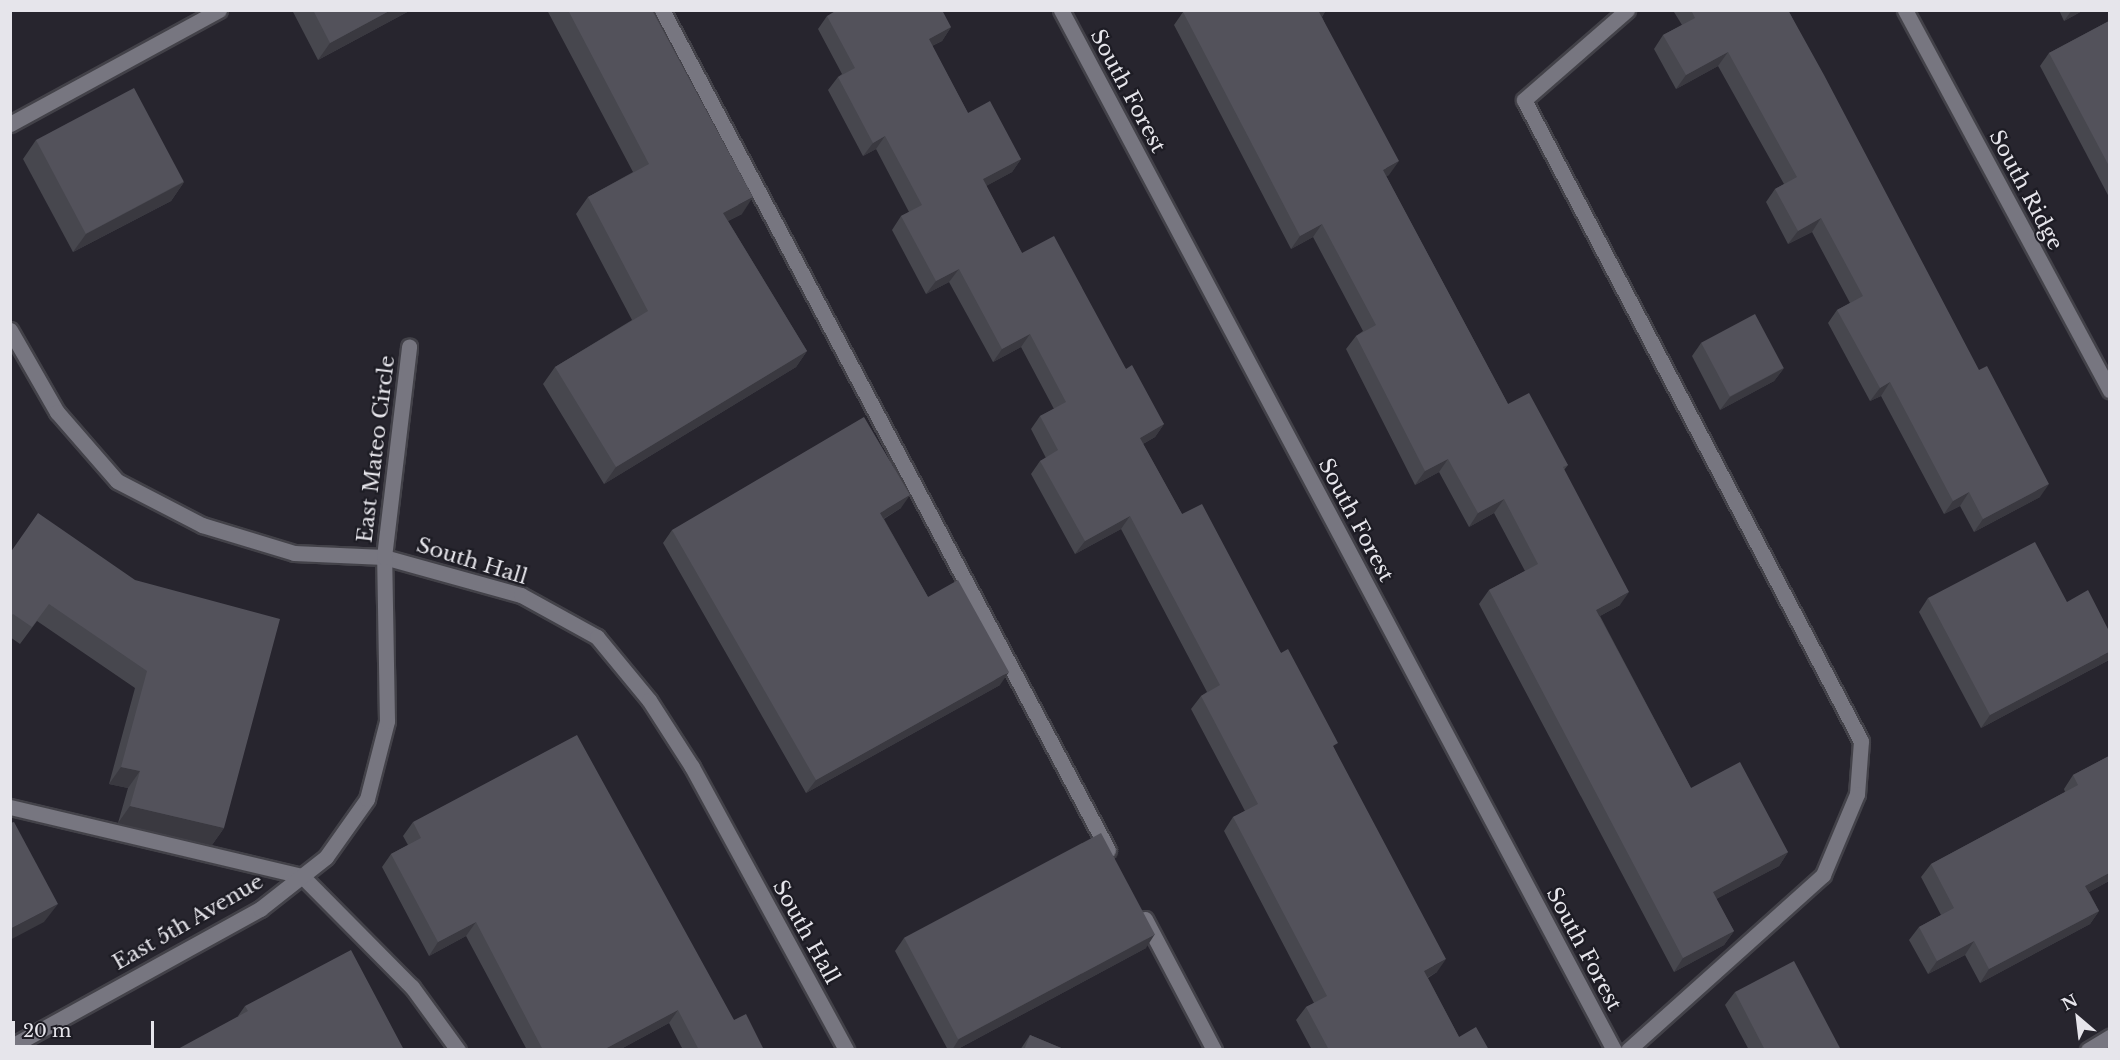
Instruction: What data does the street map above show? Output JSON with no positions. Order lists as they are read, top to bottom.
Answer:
{
  "streets": {
    "street": [
      "South Forest",
      "South Ridge",
      "East Mateo Circle",
      "South Hall",
      "East 5th Avenue"
    ]
  },
  "crossings": [
    ["East Mateo Circle", "South Hall"],
    ["East Mateo Circle", "East 5th Avenue"],
    ["South Hall", "East 5th Avenue"]
  ],
  "scale_bar": "20 m",
  "north": "top left"
}
